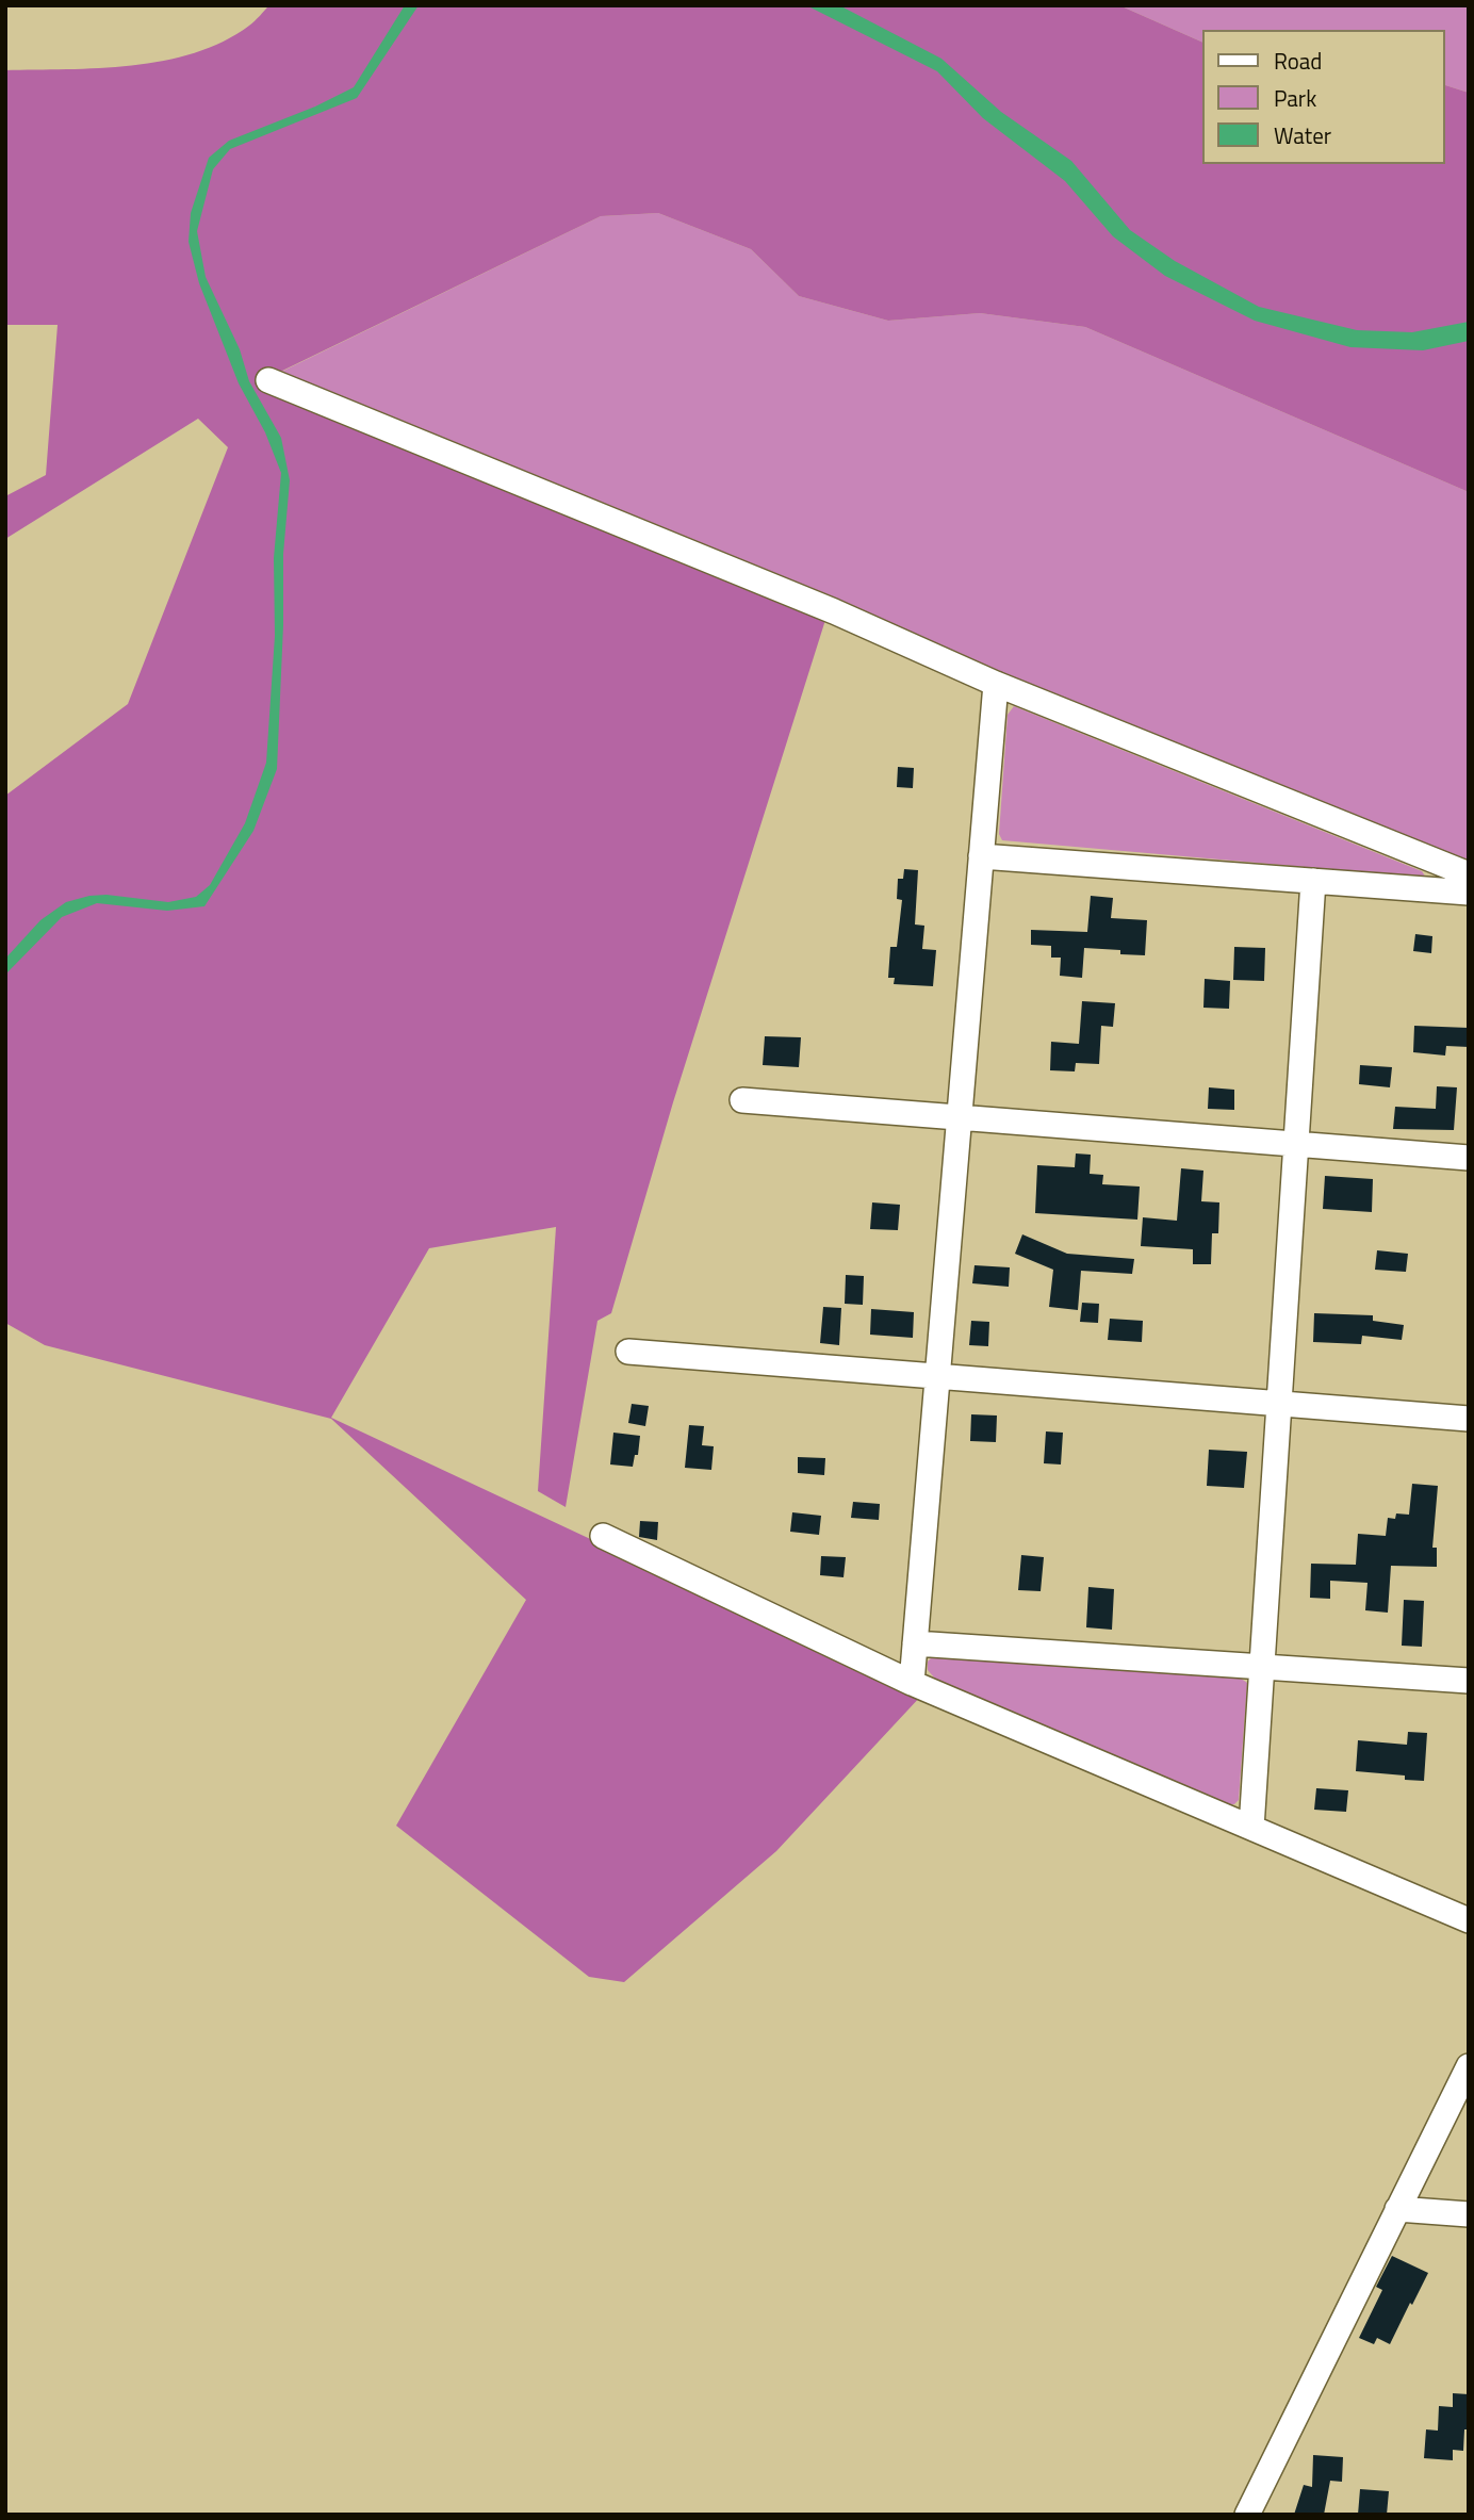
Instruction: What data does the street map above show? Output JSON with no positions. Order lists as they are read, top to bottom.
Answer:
{
  "legend": ["Road", "Park", "Water"]
}
